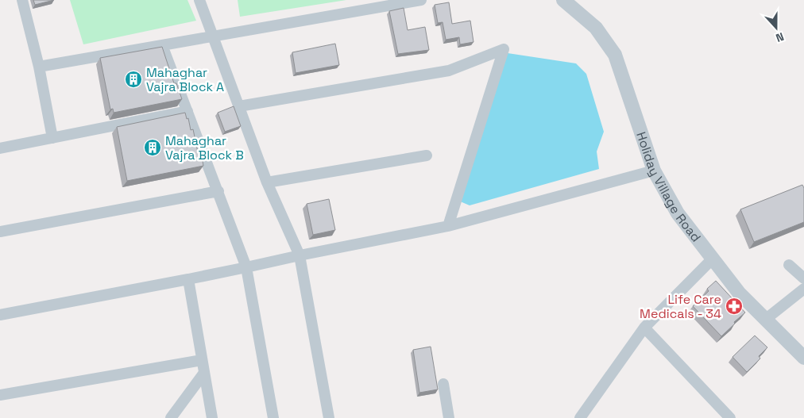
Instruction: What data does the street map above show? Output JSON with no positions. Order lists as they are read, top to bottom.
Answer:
{
  "streets": {
    "street": ["Holiday Village Road"]
  },
  "places": {
    "building": ["Mahaghar Vajra Block A", "Mahaghar Vajra Block B"],
    "pharmacy": ["Life Care Medicals - 34"]
  },
  "north": "bottom"
}
